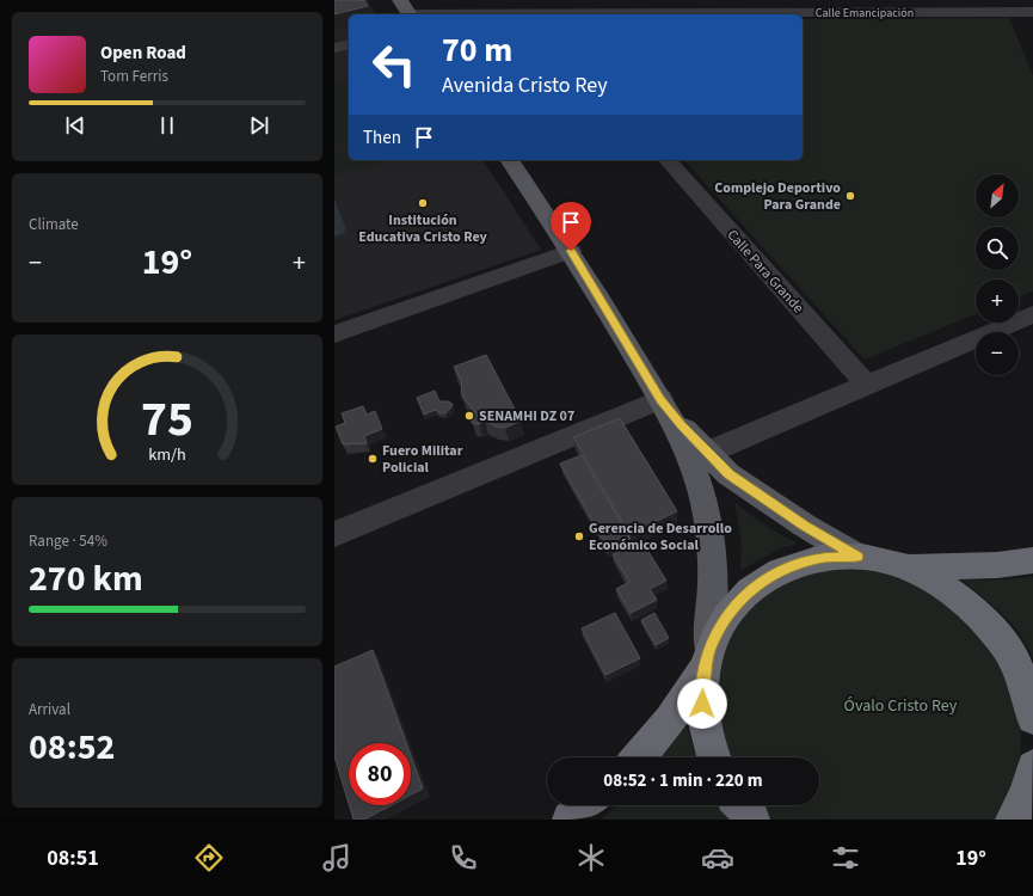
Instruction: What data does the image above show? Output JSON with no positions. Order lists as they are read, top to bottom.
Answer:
{
  "streets": {
    "street": ["Calle Emancipación", "Calle Para Grande"]
  },
  "parks": ["Óvalo Cristo Rey"],
  "places": [
    "Complejo Deportivo Para Grande",
    "Institución Educativa Cristo Rey",
    "SENAMHI DZ 07",
    "Fuero Militar Policial",
    "Gerencia de Desarrollo Económico Social"
  ],
  "north": "top right",
  "page": {
    "turn": ["70 m", "Avenida Cristo Rey"],
    "song": ["Open Road", "Tom Ferris"],
    "then": "Then",
    "tile": [
      "Climate",
      ["Range · 54%", "270 km"],
      ["Arrival", "08:52"]
    ],
    "map_buttons": ["+", "−"],
    "heat": ["−", "19°", "+"],
    "limit": "80",
    "trip": "08:52 · 1 min · 220 m",
    "tabs": ["08:51", "19°"],
    "gauge": ["75", "km/h"]
  }
}
